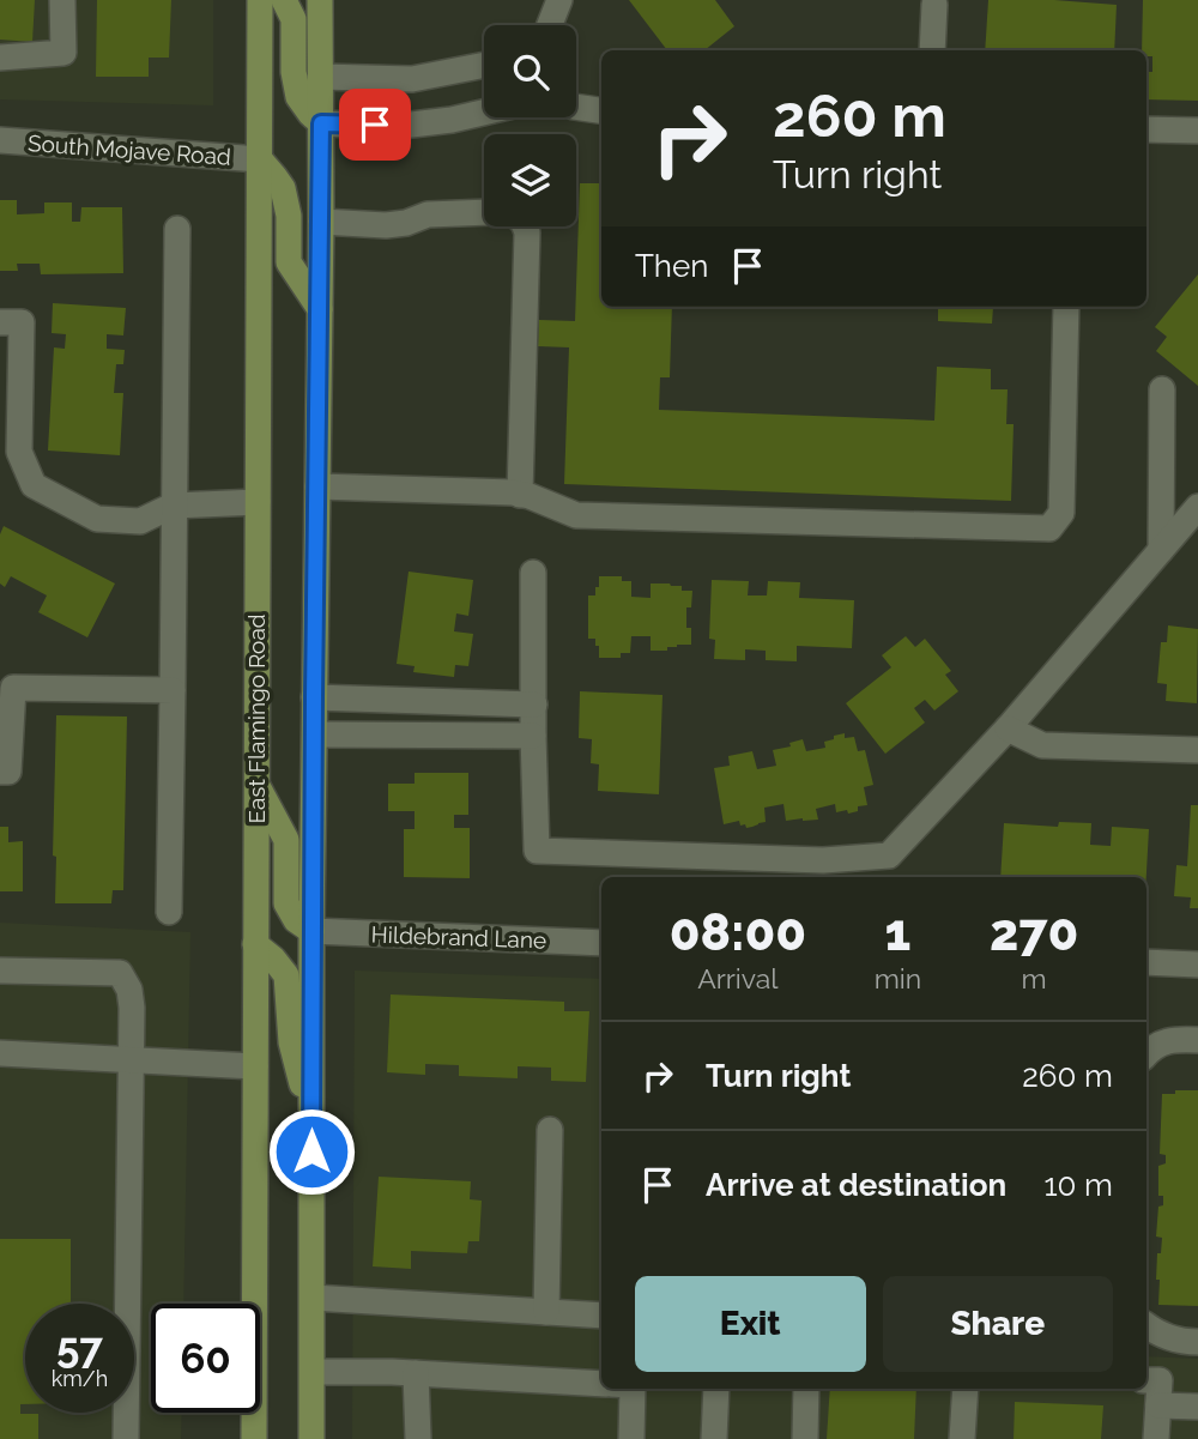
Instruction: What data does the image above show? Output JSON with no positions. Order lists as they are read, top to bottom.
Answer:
{
  "streets": {
    "main road": ["East Flamingo Road"],
    "street": ["South Mojave Road", "Hildebrand Lane"]
  },
  "crossings": [
    ["South Mojave Road", "East Flamingo Road"]
  ],
  "page": {
    "turn": ["260 m", "Turn right"],
    "then": "Then",
    "eta": [
      "08:00",
      "Arrival",
      "1",
      "min",
      "270",
      "m"
    ],
    "list": [
      {
        "name": "Turn right",
        "value": "260 m"
      },
      {
        "name": "Arrive at destination",
        "value": "10 m"
      }
    ],
    "buttons": ["Exit", "Share"],
    "speed": "57 km/h",
    "limit": "60"
  }
}
